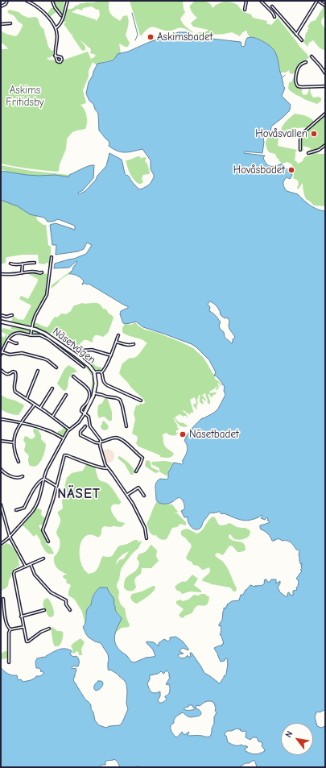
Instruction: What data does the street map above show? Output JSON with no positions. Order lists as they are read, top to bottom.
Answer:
{
  "streets": {
    "street": ["Näsetvägen"]
  },
  "districts": ["NÄSET"],
  "parks": ["Askims Fritidsby"],
  "places": [
    "Askimsbadet",
    "Hovåsvallen",
    "Hovåsbadet",
    "Näsetbadet"
  ],
  "north": "top left"
}
